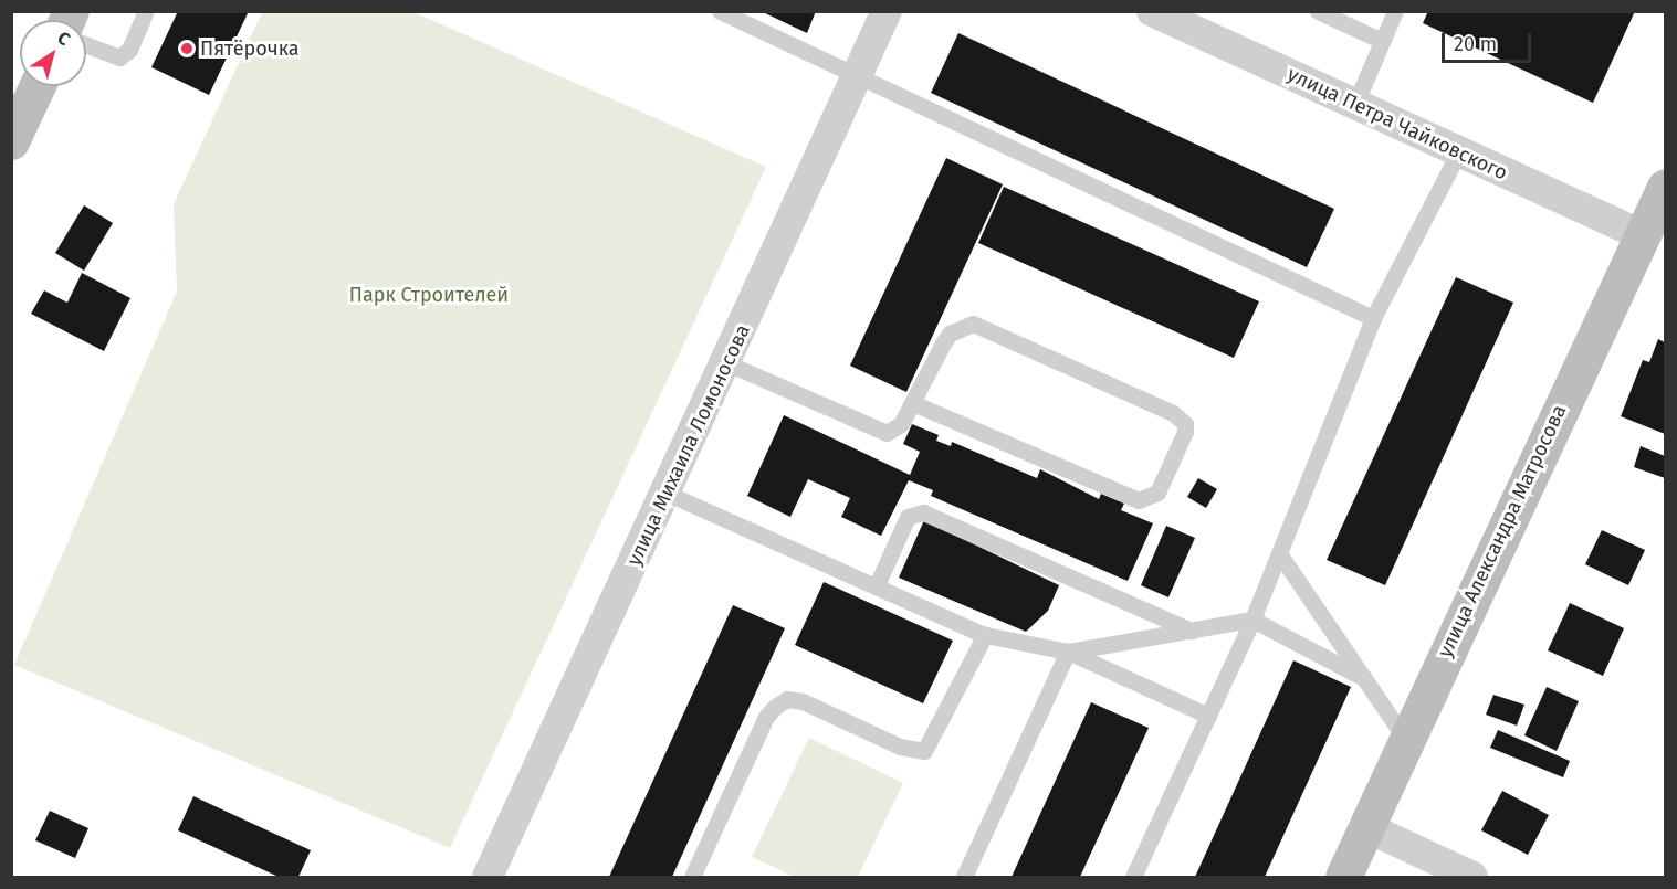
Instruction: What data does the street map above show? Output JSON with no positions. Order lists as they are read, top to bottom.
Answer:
{
  "streets": {
    "street": ["улица Петра Чайковского", "улица Михаила Ломоносова", "улица Александра Матросова"]
  },
  "crossings": [
    ["улица Петра Чайковского", "улица Александра Матросова"]
  ],
  "parks": ["Парк Строителей"],
  "places": ["Пятёрочка"],
  "scale_bar": "20 m",
  "north": "top right"
}
